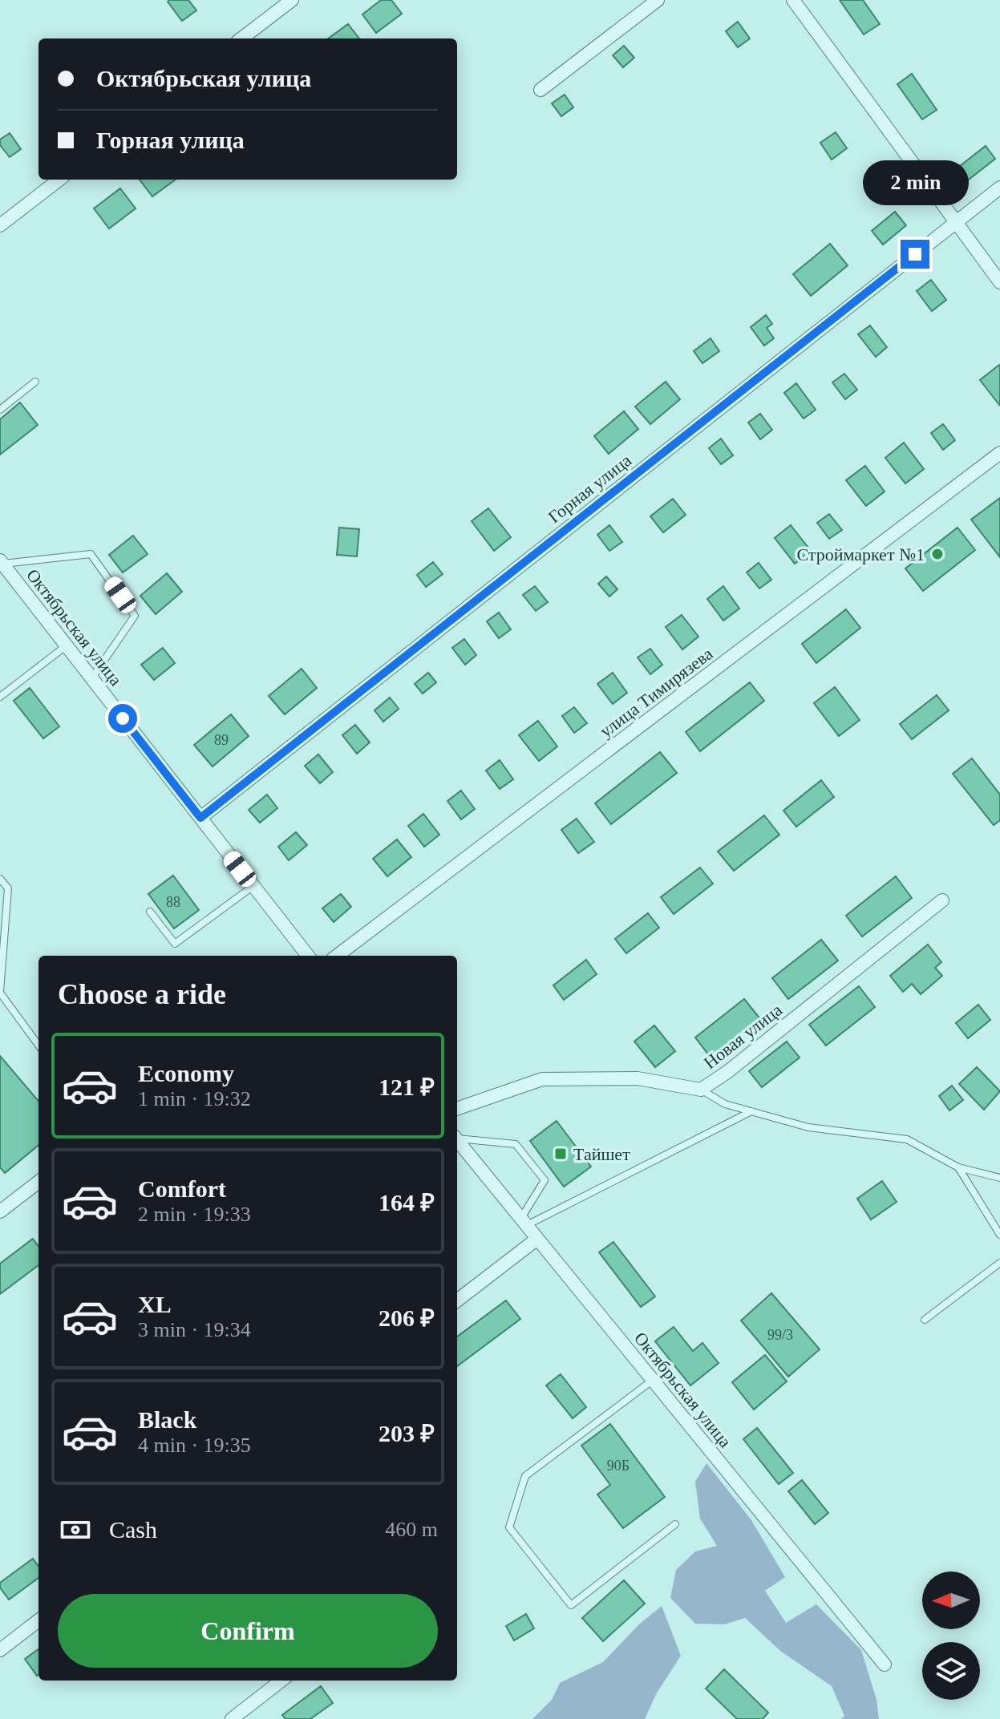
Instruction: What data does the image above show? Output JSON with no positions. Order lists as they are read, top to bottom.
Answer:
{
  "streets": {
    "street": [
      "Горная улица",
      "Октябрьская улица",
      "улица Тимирязева",
      "Новая улица"
    ]
  },
  "crossings": [
    ["Горная улица", "Октябрьская улица"]
  ],
  "places": {
    "other": ["Строймаркет №1"],
    "transit": ["Тайшет"]
  },
  "house_numbers": [
    "89",
    "88",
    "99/3",
    "90Б"
  ],
  "north": "left",
  "page": {
    "banner": ["Октябрьская улица", "Горная улица"],
    "bubble": "2 min",
    "heading": "Choose a ride",
    "list": [
      {
        "name": "Economy",
        "note": "1 min · 19:32",
        "value": "121 ₽"
      },
      {
        "name": "Comfort",
        "note": "2 min · 19:33",
        "value": "164 ₽"
      },
      {
        "name": "XL",
        "note": "3 min · 19:34",
        "value": "206 ₽"
      },
      {
        "name": "Black",
        "note": "4 min · 19:35",
        "value": "203 ₽"
      }
    ],
    "pay": ["Cash", "460 m"],
    "buttons": "Confirm"
  }
}
